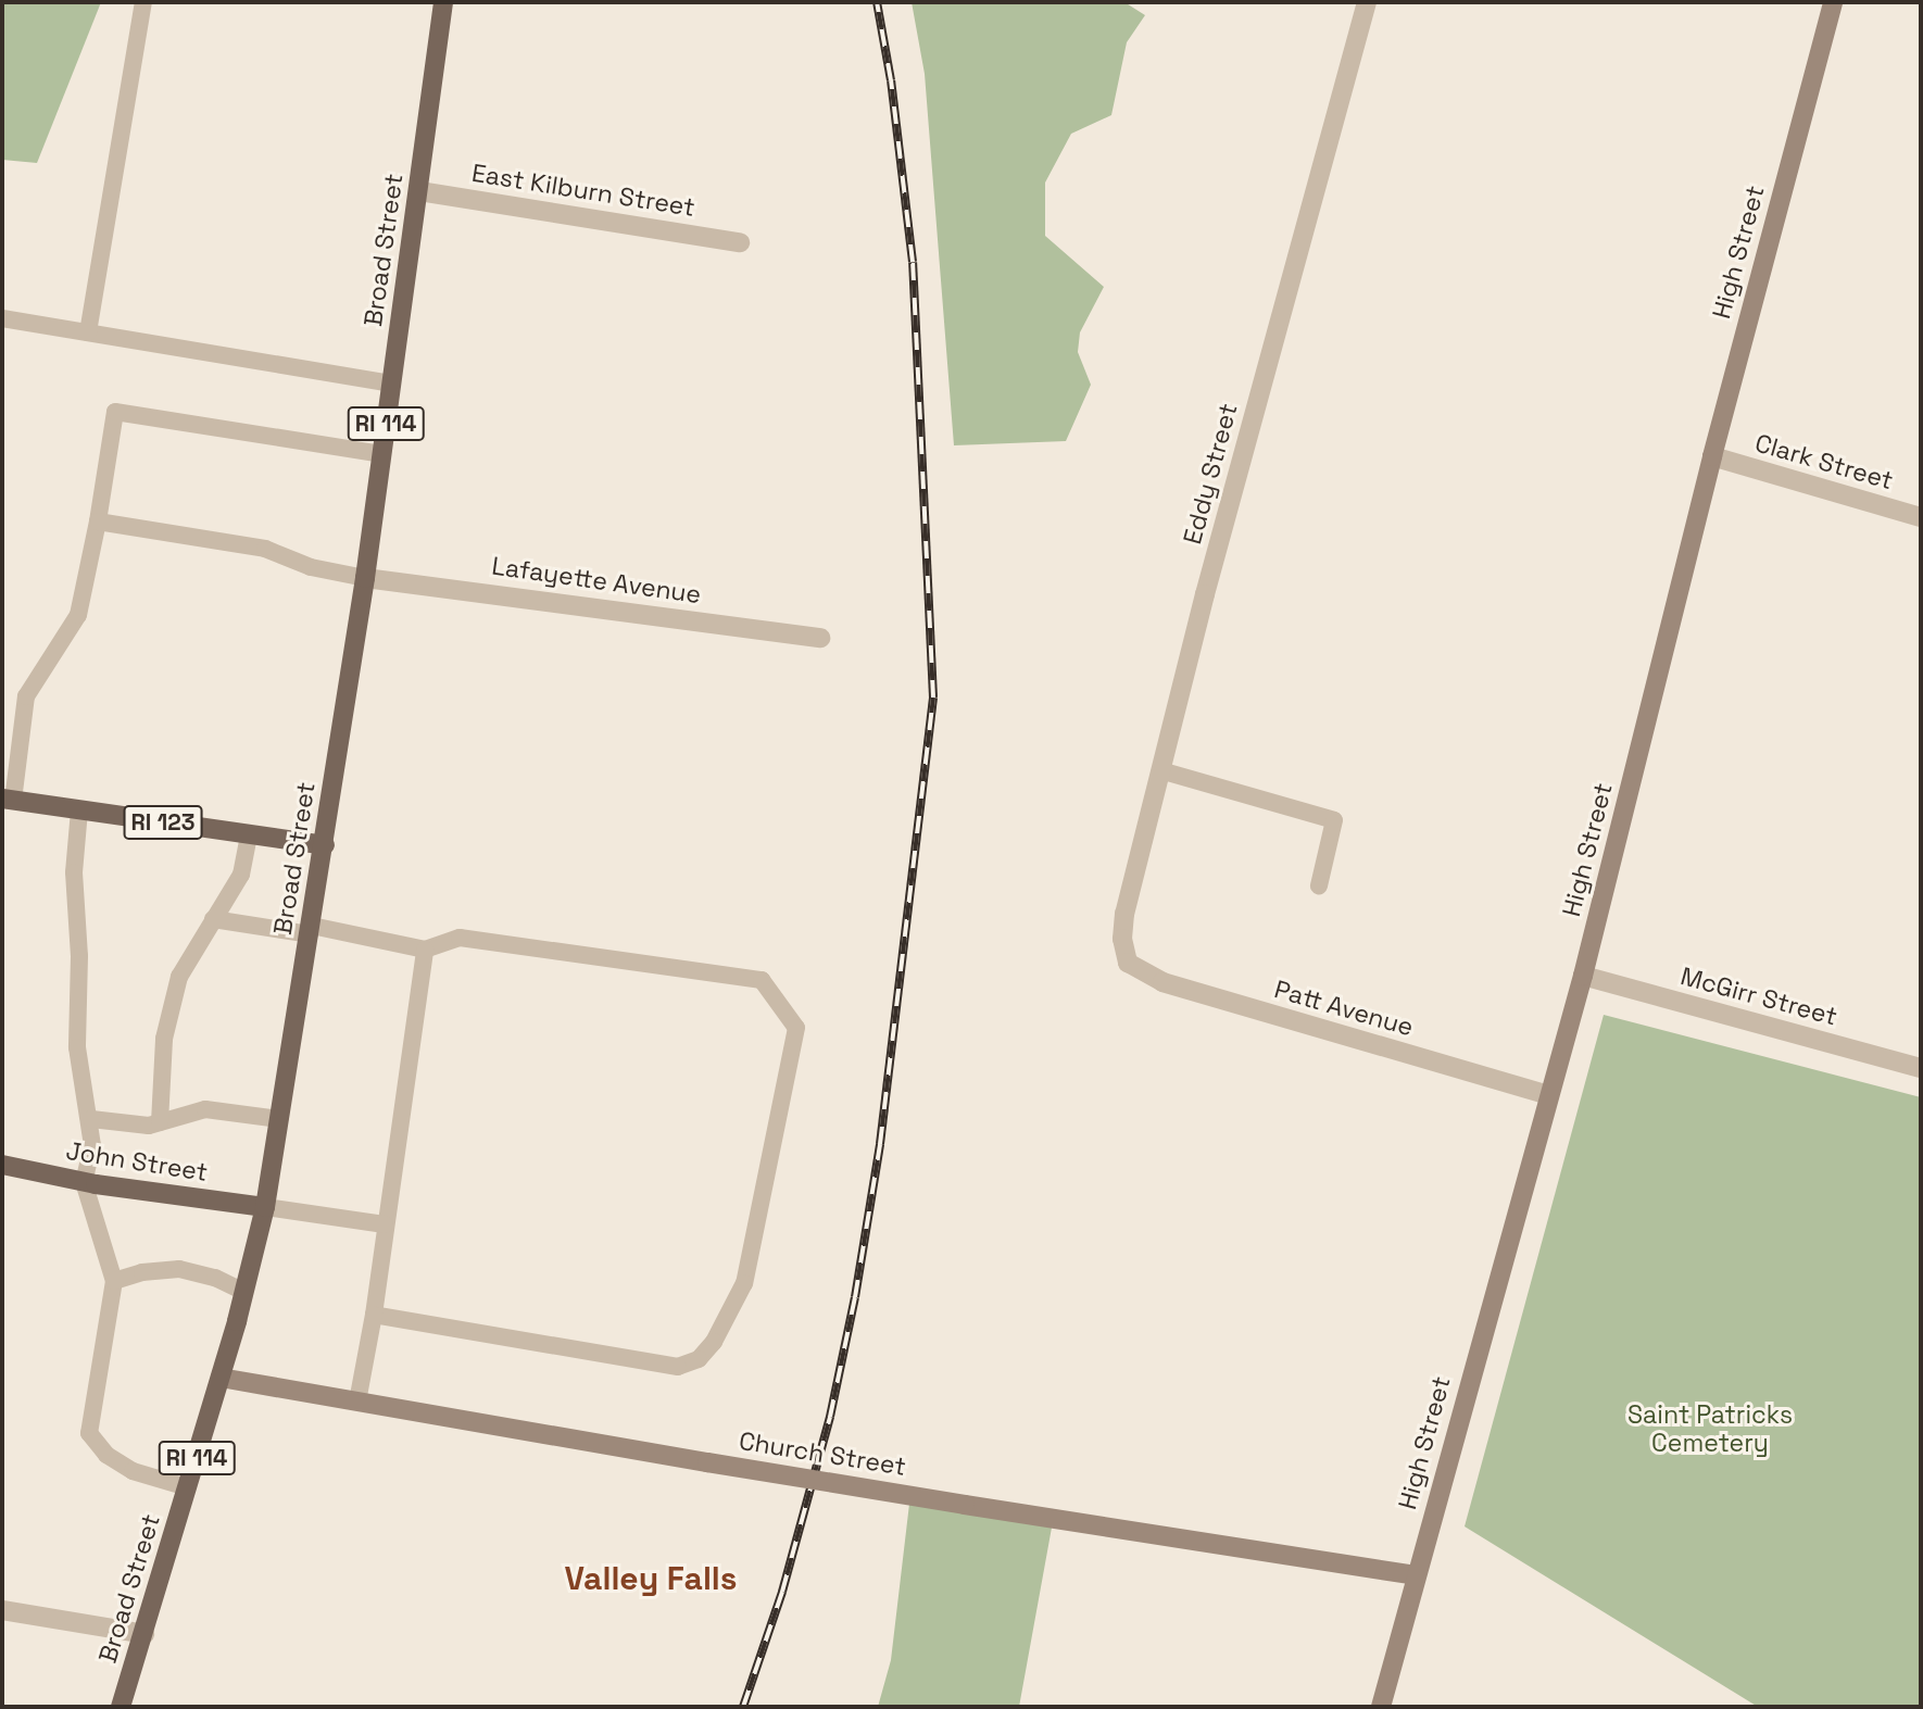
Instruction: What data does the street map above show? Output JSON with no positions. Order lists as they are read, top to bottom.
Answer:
{
  "streets": {
    "main road": [
      "Broad Street",
      "RI 114",
      "RI 123",
      "John Street"
    ],
    "street": [
      "East Kilburn Street",
      "High Street",
      "Clark Street",
      "Eddy Street",
      "Lafayette Avenue",
      "McGirr Street",
      "Patt Avenue",
      "Church Street"
    ]
  },
  "crossings": [
    ["East Kilburn Street", "Broad Street"],
    ["Broad Street", "Lafayette Avenue"],
    ["Broad Street", "RI 123"],
    ["Broad Street", "John Street"],
    ["Broad Street", "Church Street"],
    ["High Street", "Clark Street"],
    ["High Street", "McGirr Street"],
    ["High Street", "Patt Avenue"],
    ["High Street", "Church Street"],
    ["Eddy Street", "Patt Avenue"]
  ],
  "districts": ["Valley Falls"],
  "parks": ["Saint Patricks Cemetery"]
}
